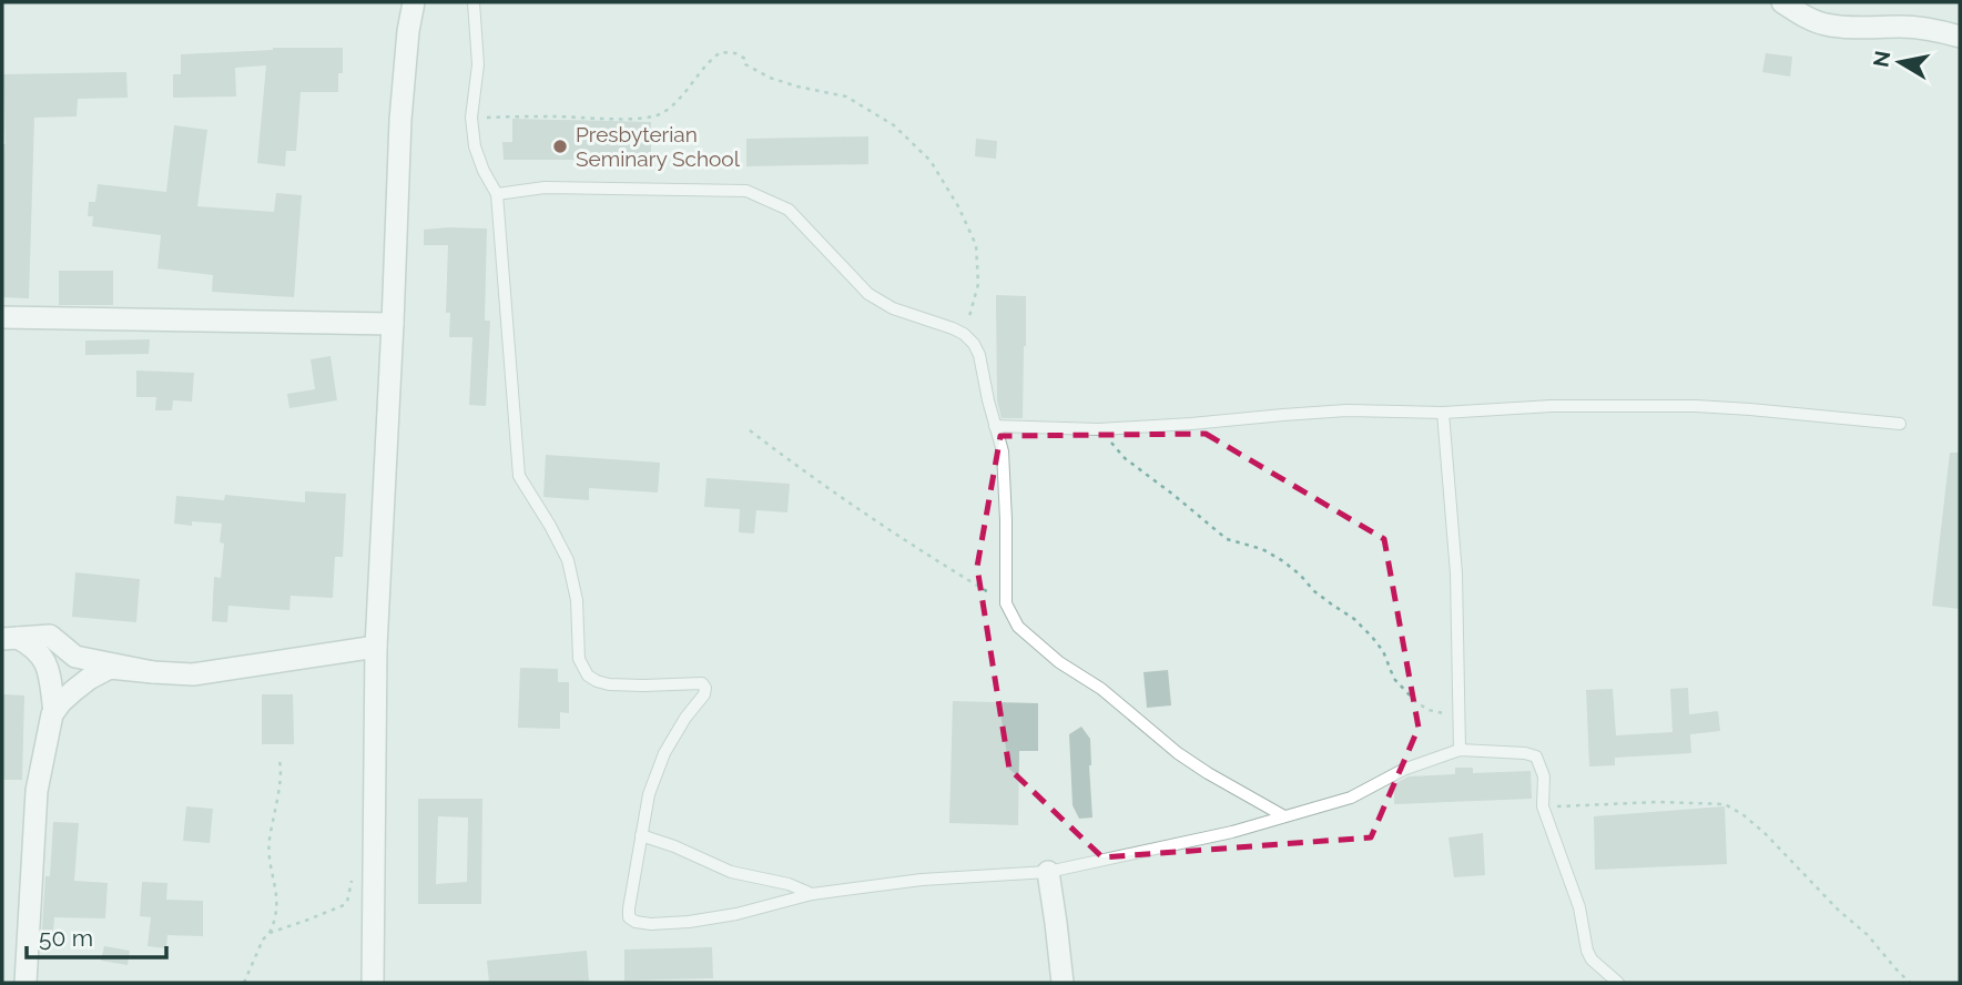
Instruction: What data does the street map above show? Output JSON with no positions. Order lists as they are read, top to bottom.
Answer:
{
  "places": ["Presbyterian Seminary School"],
  "scale_bar": "50 m",
  "north": "left"
}
